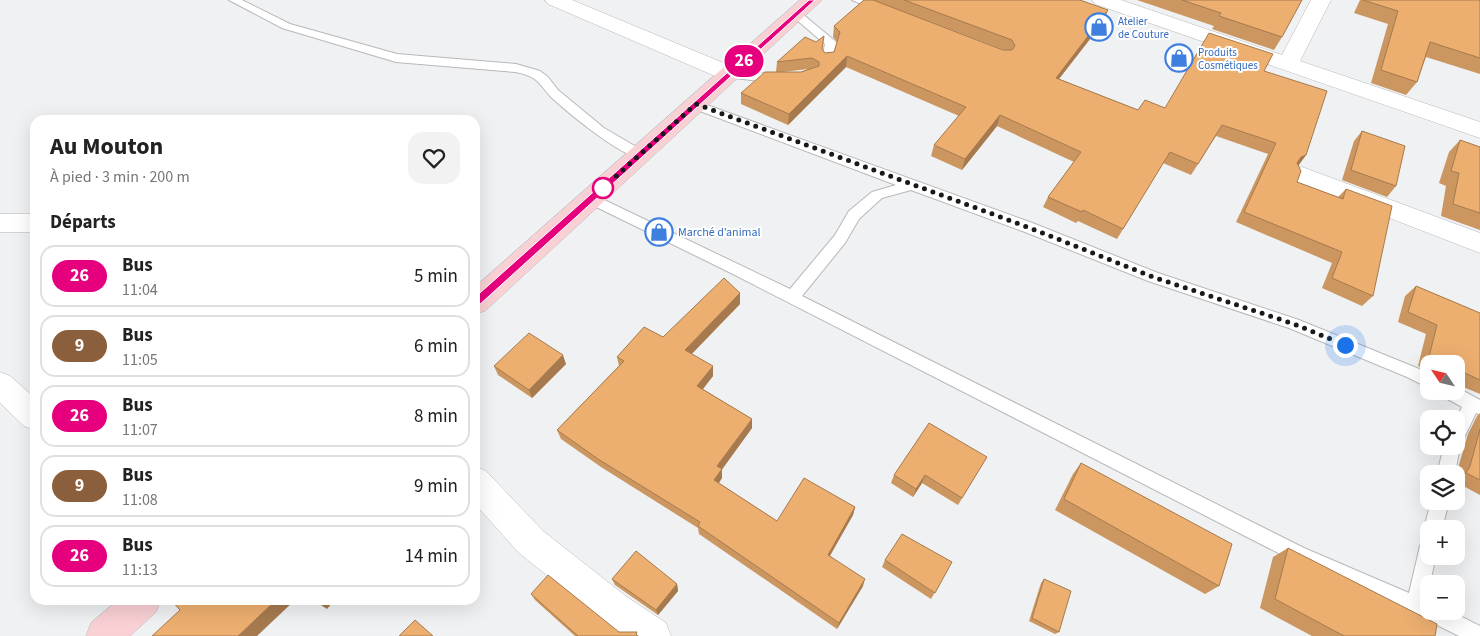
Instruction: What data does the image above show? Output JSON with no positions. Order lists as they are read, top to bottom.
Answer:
{
  "places": {
    "shop": ["Atelier de Couture", "Produits Cosmétiques", "Marché d’animal"]
  },
  "lines": ["bus line 26"],
  "north": "top left",
  "page": {
    "on_map": "26",
    "heading": [
      ["Au Mouton", "À pied · 3 min · 200 m"],
      "Départs"
    ],
    "list": [
      {
        "mark": "26",
        "name": "Bus",
        "note": "11:04",
        "value": "5 min"
      },
      {
        "mark": "9",
        "name": "Bus",
        "note": "11:05",
        "value": "6 min"
      },
      {
        "mark": "26",
        "name": "Bus",
        "note": "11:07",
        "value": "8 min"
      },
      {
        "mark": "9",
        "name": "Bus",
        "note": "11:08",
        "value": "9 min"
      },
      {
        "mark": "26",
        "name": "Bus",
        "note": "11:13",
        "value": "14 min"
      }
    ],
    "map_buttons": ["+", "−"]
  }
}
